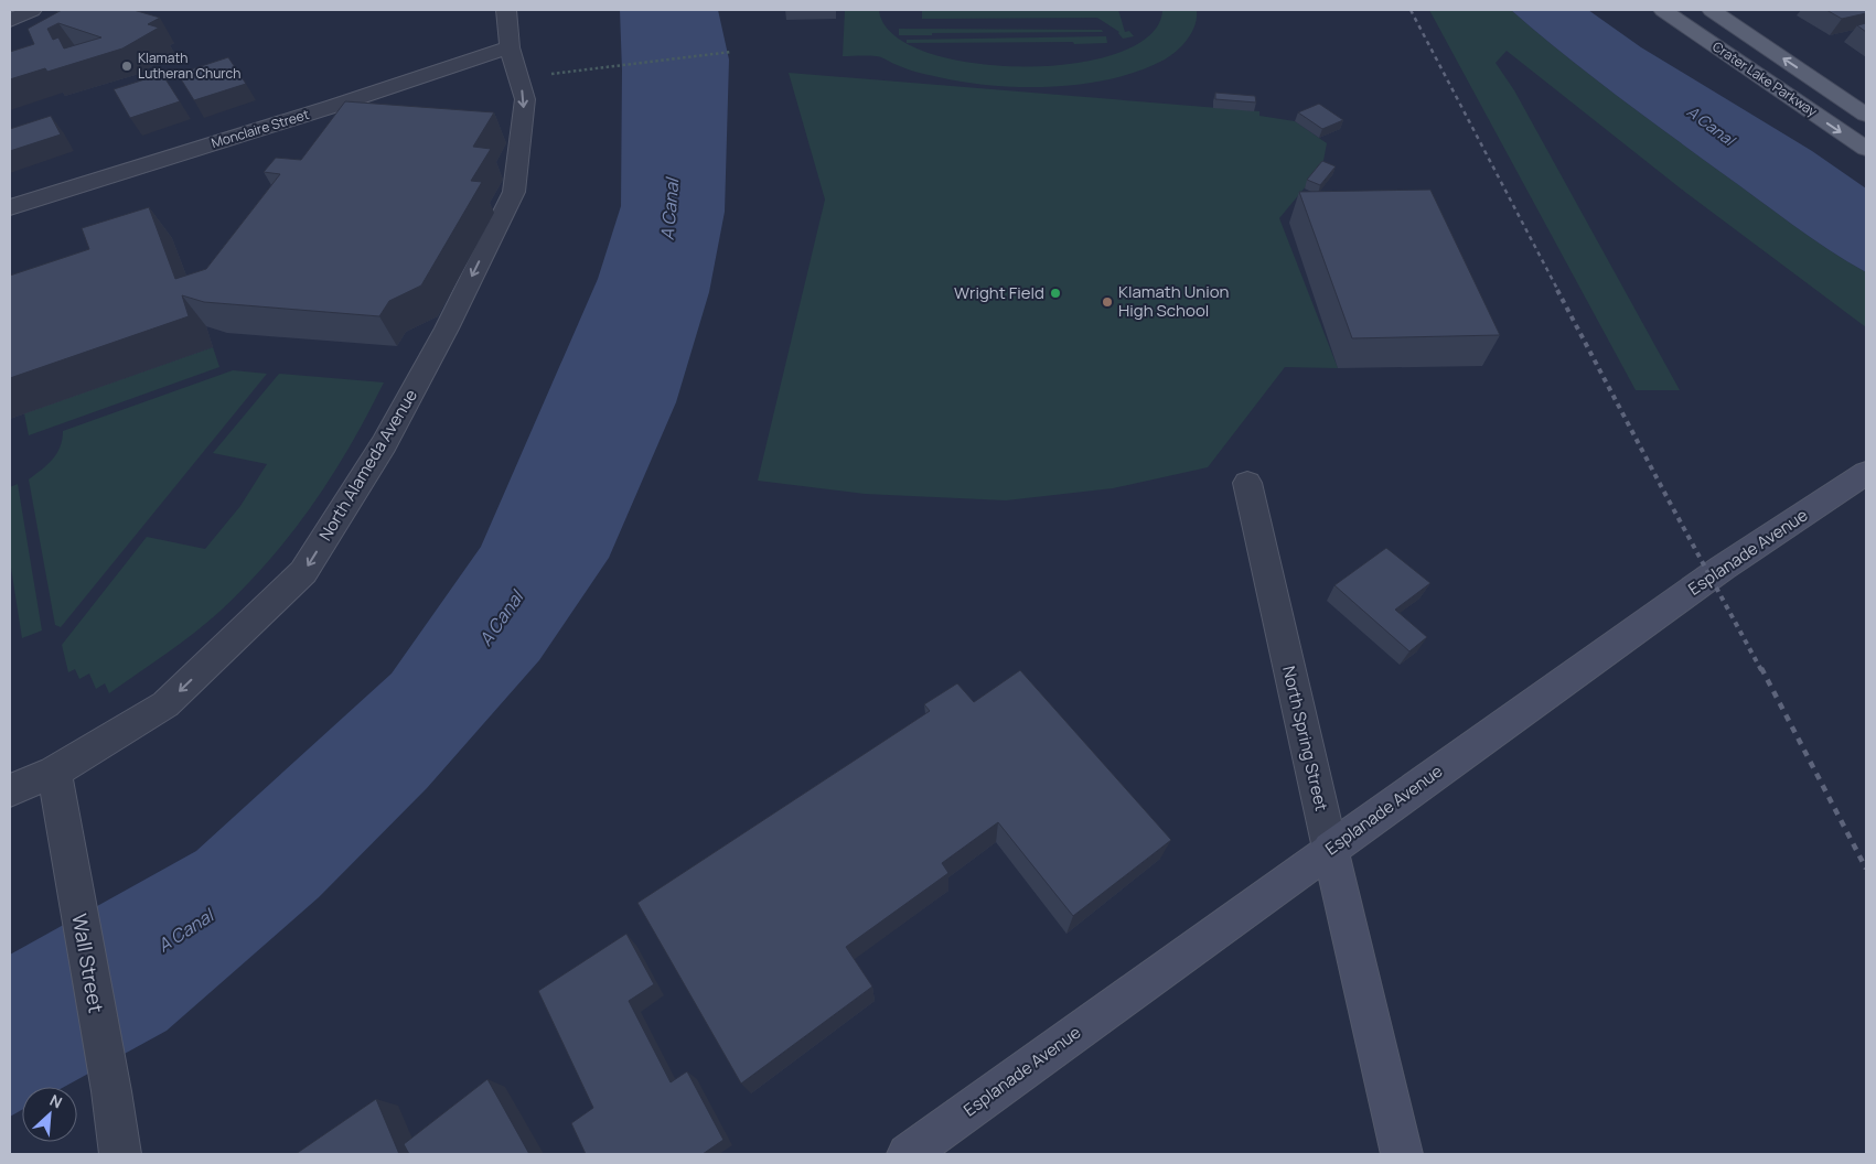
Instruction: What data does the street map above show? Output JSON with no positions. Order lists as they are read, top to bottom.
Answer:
{
  "streets": {
    "main road": ["Crater Lake Parkway"],
    "street": [
      "Monclaire Street",
      "North Alameda Avenue",
      "Esplanade Avenue",
      "North Spring Street",
      "Wall Street"
    ]
  },
  "crossings": [
    ["Monclaire Street", "North Alameda Avenue"],
    ["North Alameda Avenue", "Wall Street"],
    ["Esplanade Avenue", "North Spring Street"]
  ],
  "one_way": ["North Alameda Avenue"],
  "water": ["A Canal"],
  "places": ["Klamath Lutheran Church", "Wright Field", "Klamath Union High School"],
  "north": "top right"
}
